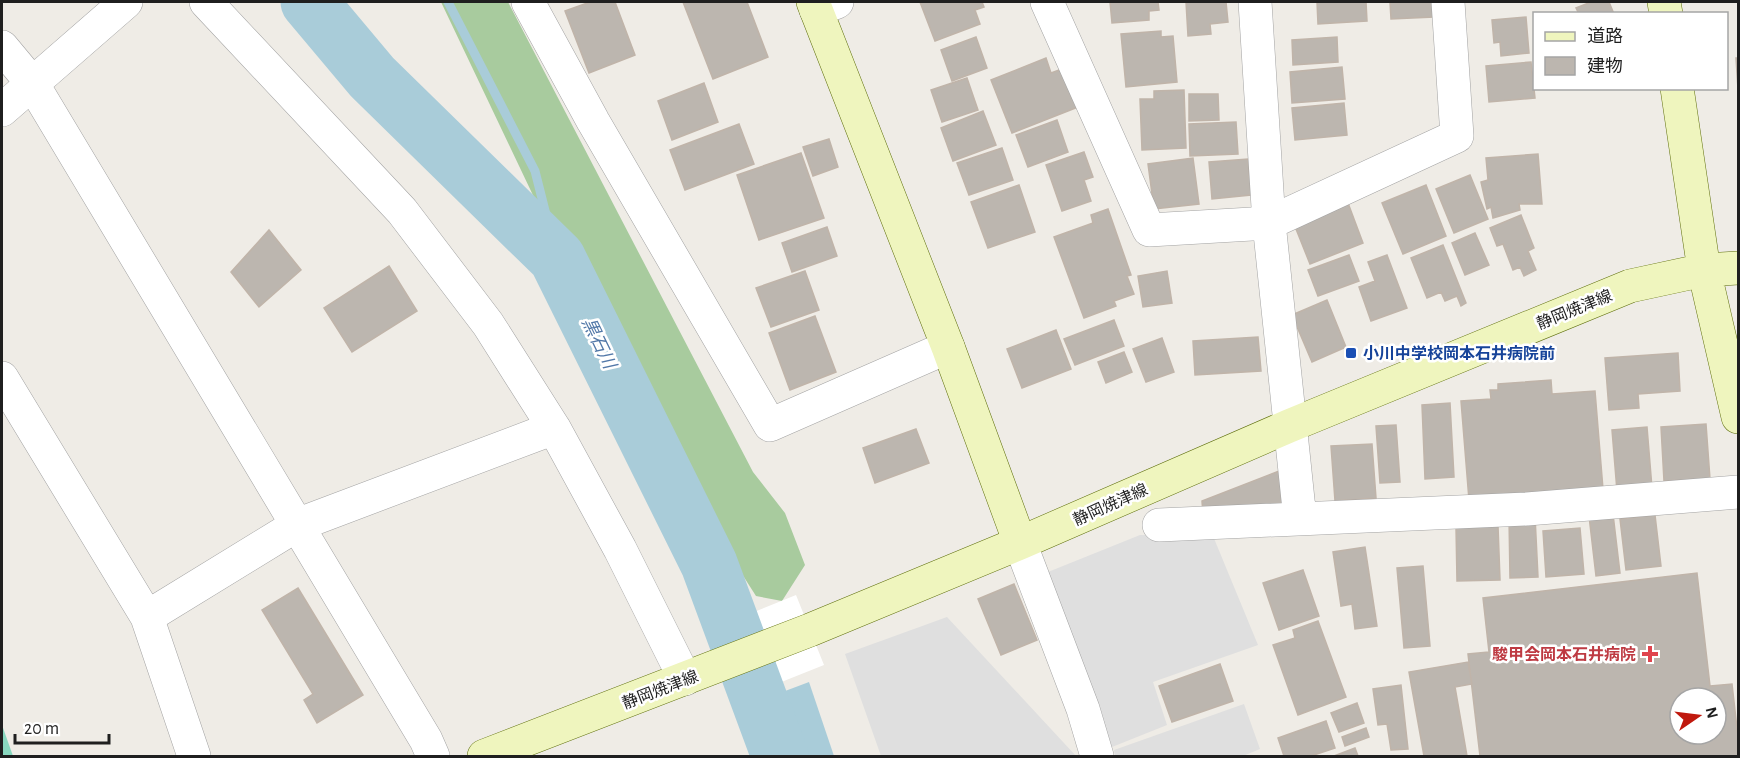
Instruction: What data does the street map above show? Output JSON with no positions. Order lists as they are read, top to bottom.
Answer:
{
  "streets": {
    "main road": ["静岡焼津線"]
  },
  "water": ["黒石川"],
  "places": {
    "transit": ["小川中学校岡本石井病院前"],
    "health": ["駿甲会岡本石井病院"]
  },
  "legend": ["道路", "建物"],
  "scale_bar": "20 m",
  "north": "right"
}
